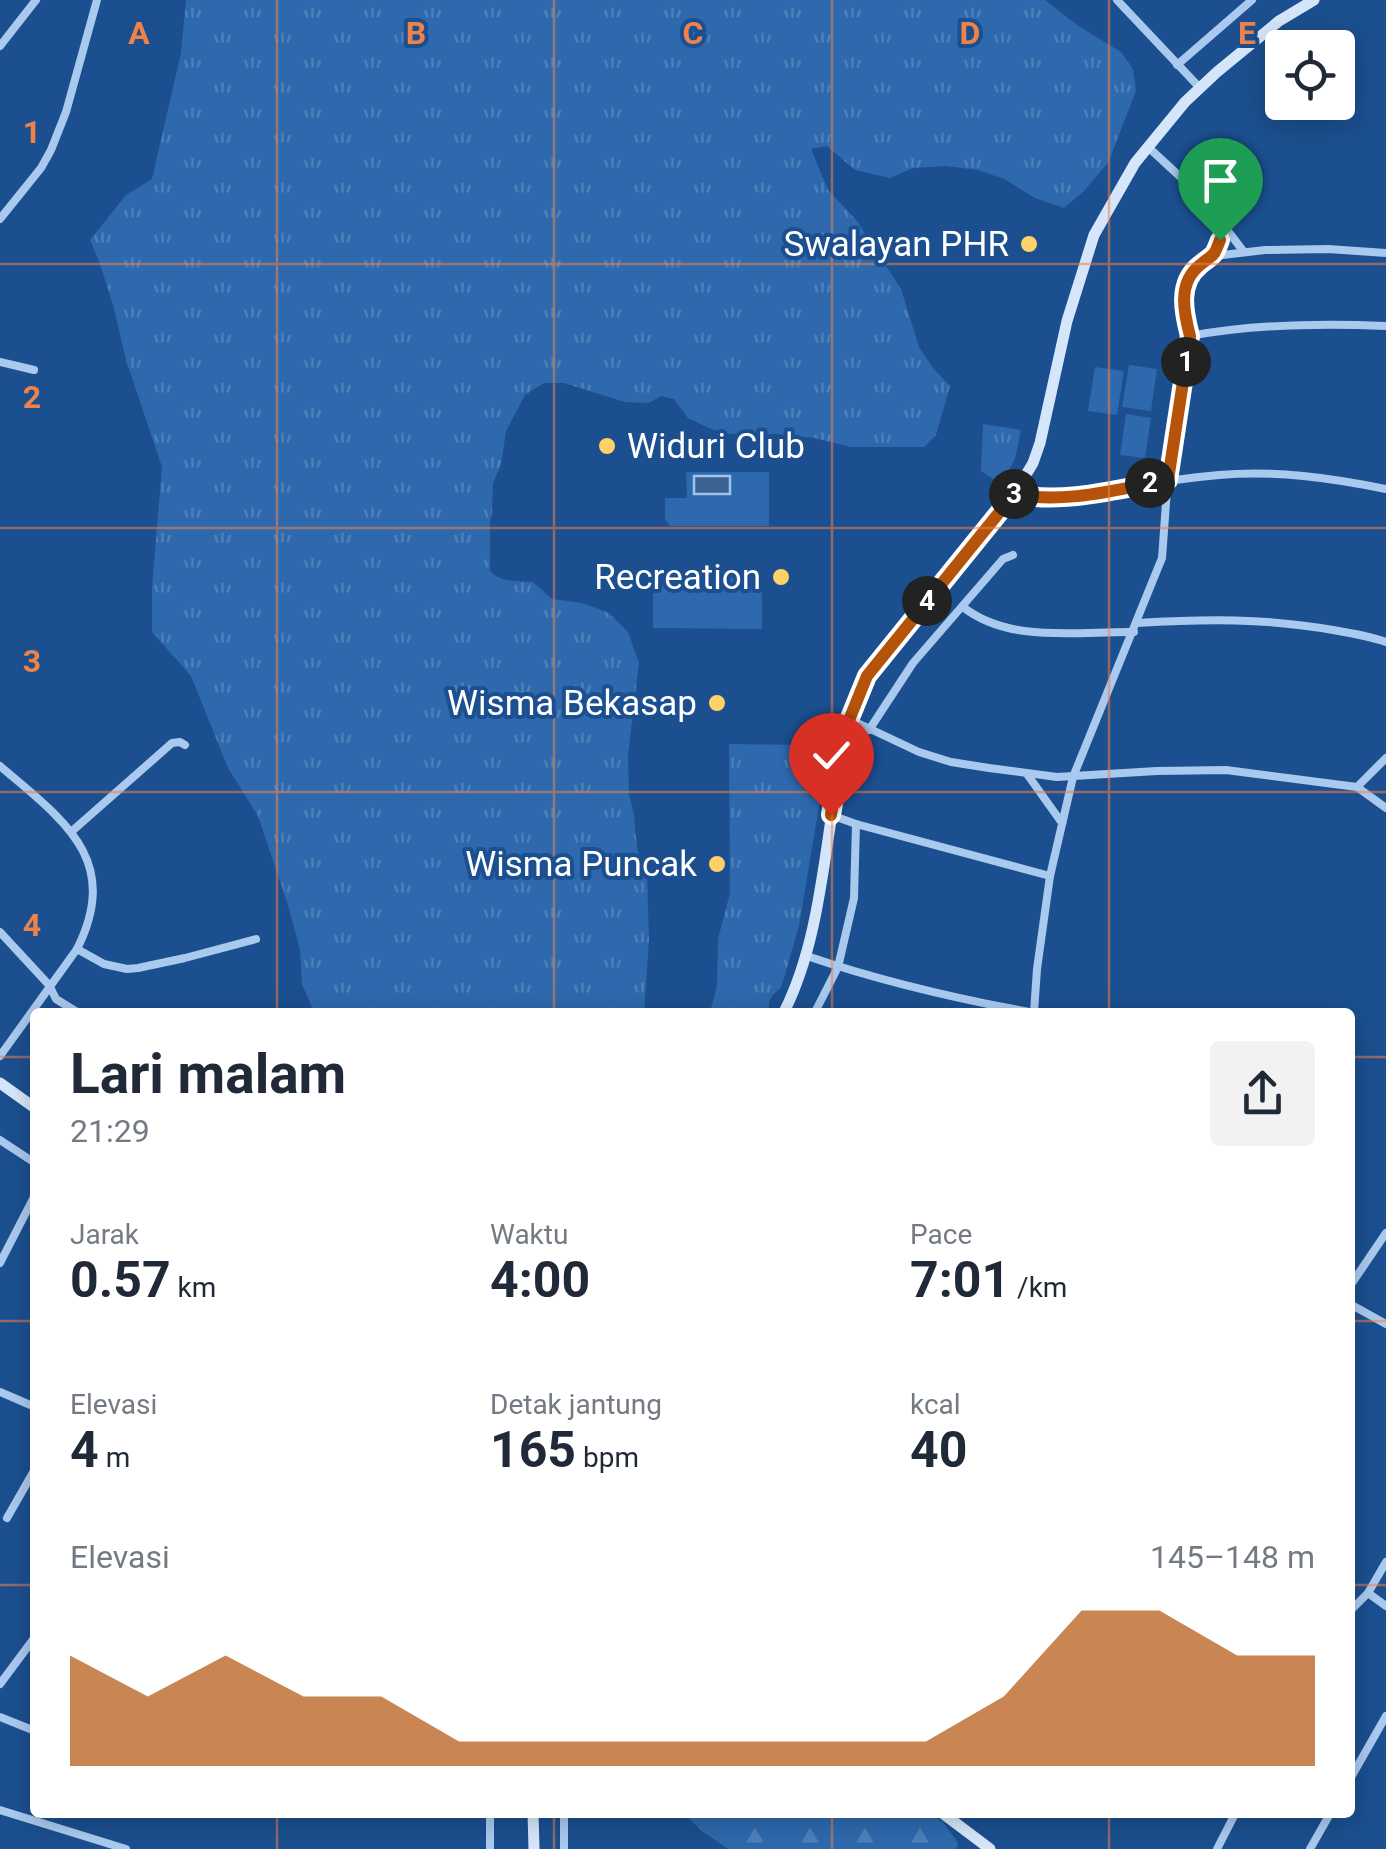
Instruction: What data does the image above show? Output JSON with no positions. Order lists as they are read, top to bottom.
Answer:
{
  "places": [
    "Swalayan PHR",
    "Widuri Club",
    "Recreation",
    "Wisma Bekasap",
    "Wisma Puncak"
  ],
  "page": {
    "pins": [
      "1",
      "2",
      "3",
      "4"
    ],
    "heading": ["Lari malam", "21:29"],
    "stats": [
      ["Jarak", "0.57 km"],
      ["Waktu", "4:00"],
      ["Pace", "7:01 /km"],
      ["Elevasi", "4 m"],
      ["Detak jantung", "165 bpm"],
      ["kcal", "40"]
    ],
    "chart": ["Elevasi", "145–148 m"]
  },
  "grid": {
    "columns": [
      "A",
      "B",
      "C",
      "D",
      "E"
    ],
    "rows": [
      "1",
      "2",
      "3",
      "4"
    ]
  }
}
